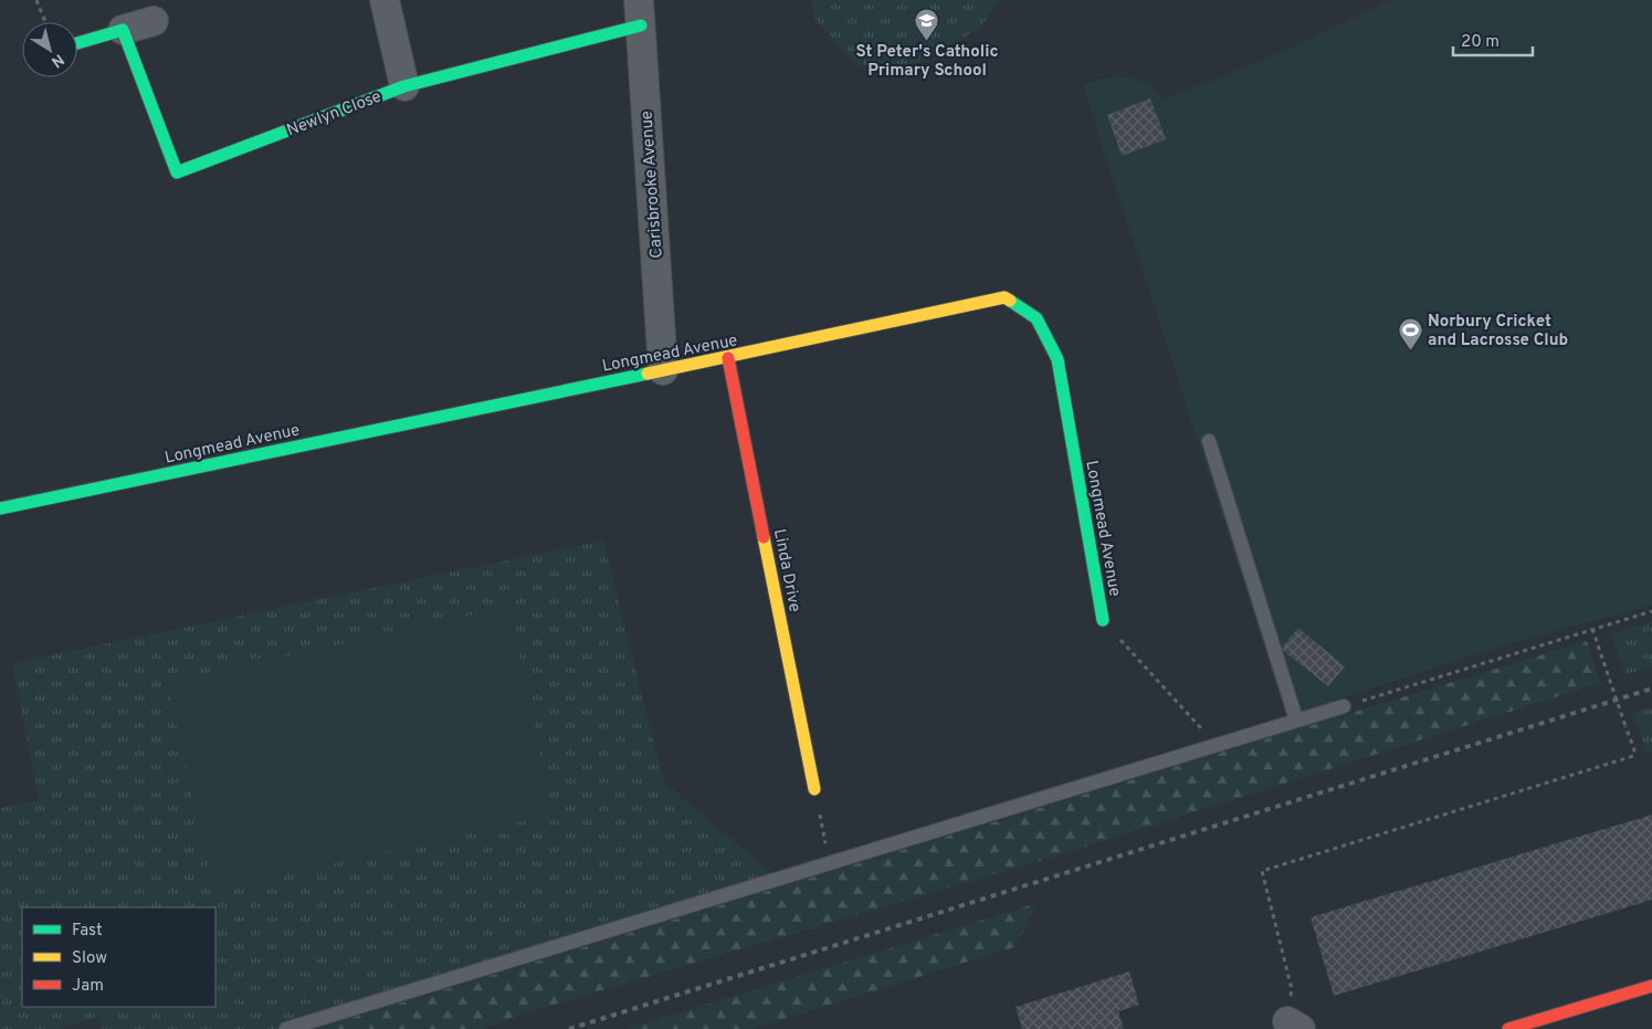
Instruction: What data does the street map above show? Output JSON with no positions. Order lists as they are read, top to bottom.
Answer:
{
  "streets": {
    "street": [
      "Newlyn Close",
      "Carisbrooke Avenue",
      "Longmead Avenue",
      "Linda Drive"
    ]
  },
  "crossings": [
    ["Newlyn Close", "Carisbrooke Avenue"],
    ["Carisbrooke Avenue", "Longmead Avenue"],
    ["Longmead Avenue", "Linda Drive"]
  ],
  "places": {
    "school or university": ["St Peter's Catholic Primary School"],
    "sports": ["Norbury Cricket and Lacrosse Club"]
  },
  "legend": ["Fast", "Slow", "Jam"],
  "scale_bar": "20 m",
  "north": "bottom right"
}
